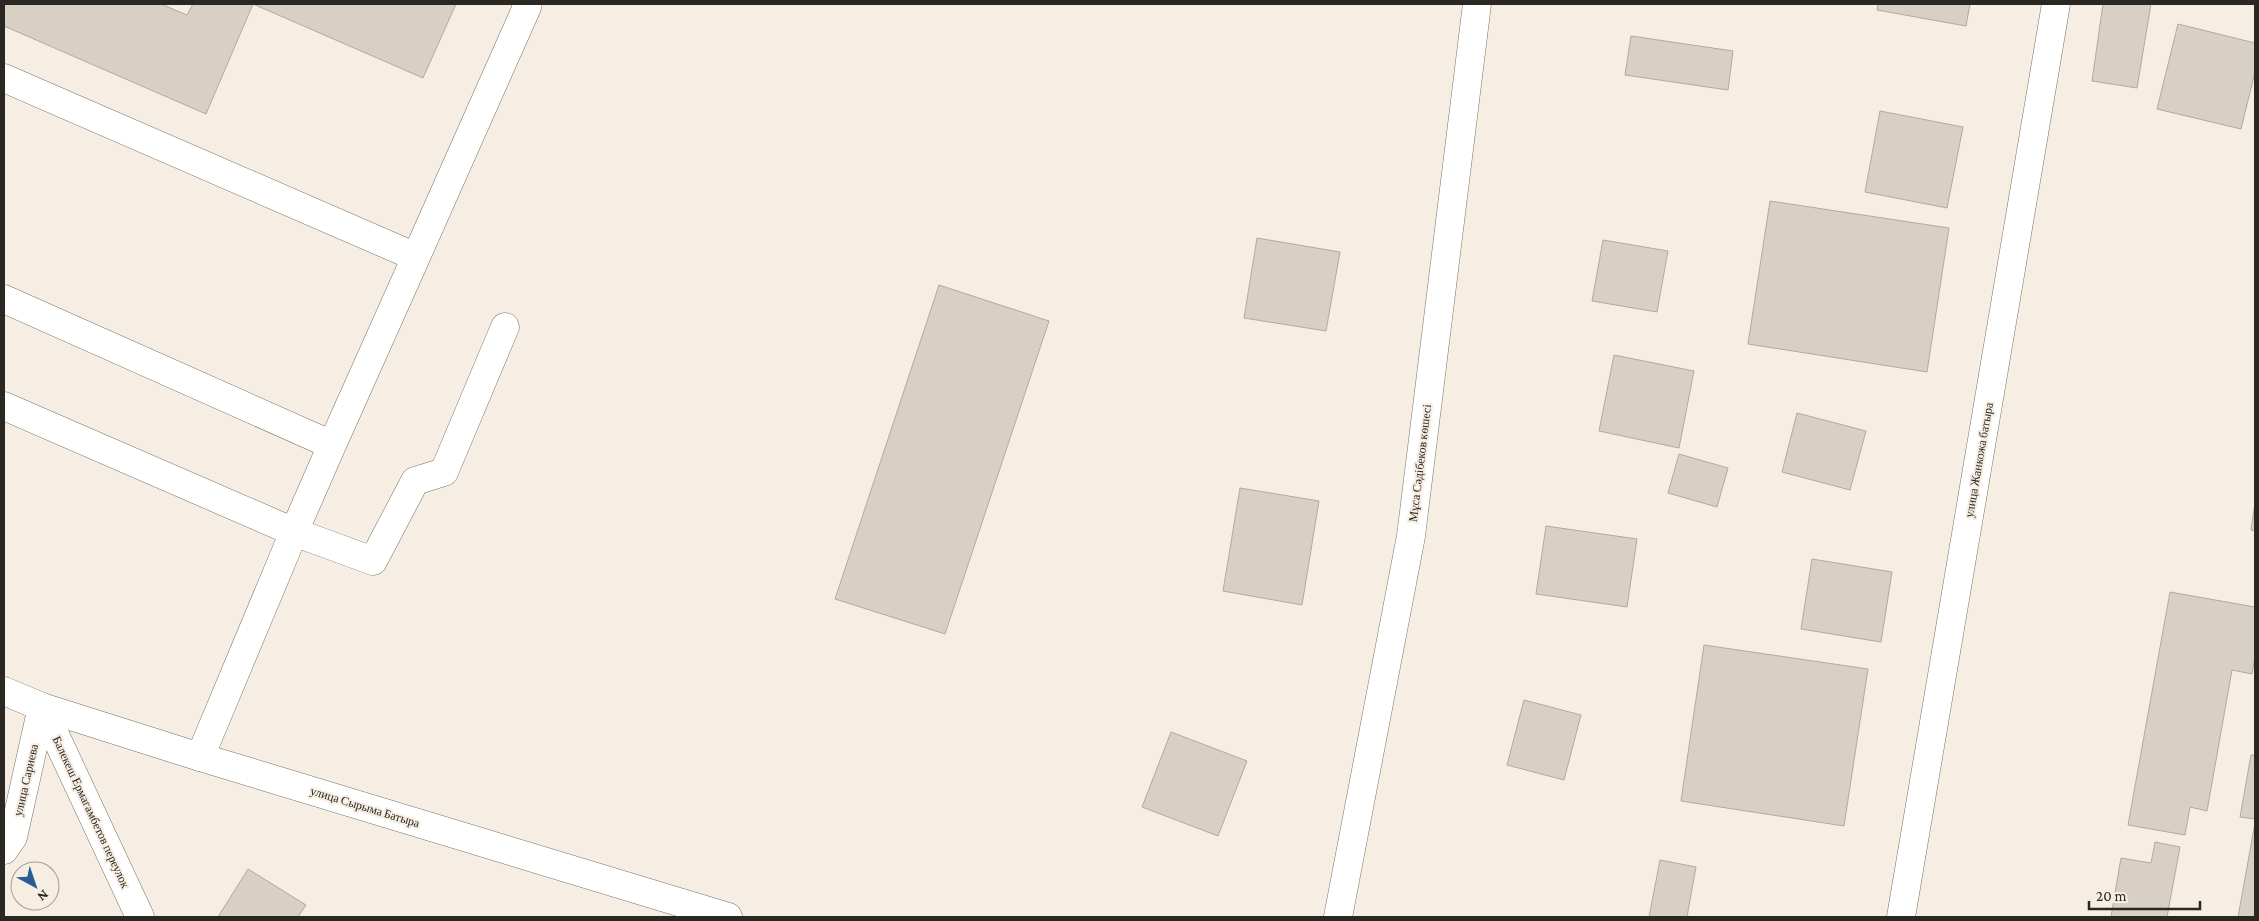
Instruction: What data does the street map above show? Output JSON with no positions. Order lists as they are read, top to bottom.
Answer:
{
  "streets": {
    "street": [
      "улица Жанкожа батыра",
      "Мұса Сәдібеков көшесі",
      "улица Сариева",
      "улица Сырыма Батыра",
      "Балекеш Ермагамбетов переулок"
    ]
  },
  "crossings": [
    ["улица Сариева", "улица Сырыма Батыра"],
    ["улица Сариева", "Балекеш Ермагамбетов переулок"],
    ["улица Сырыма Батыра", "Балекеш Ермагамбетов переулок"]
  ],
  "scale_bar": "20 m",
  "north": "bottom right"
}
